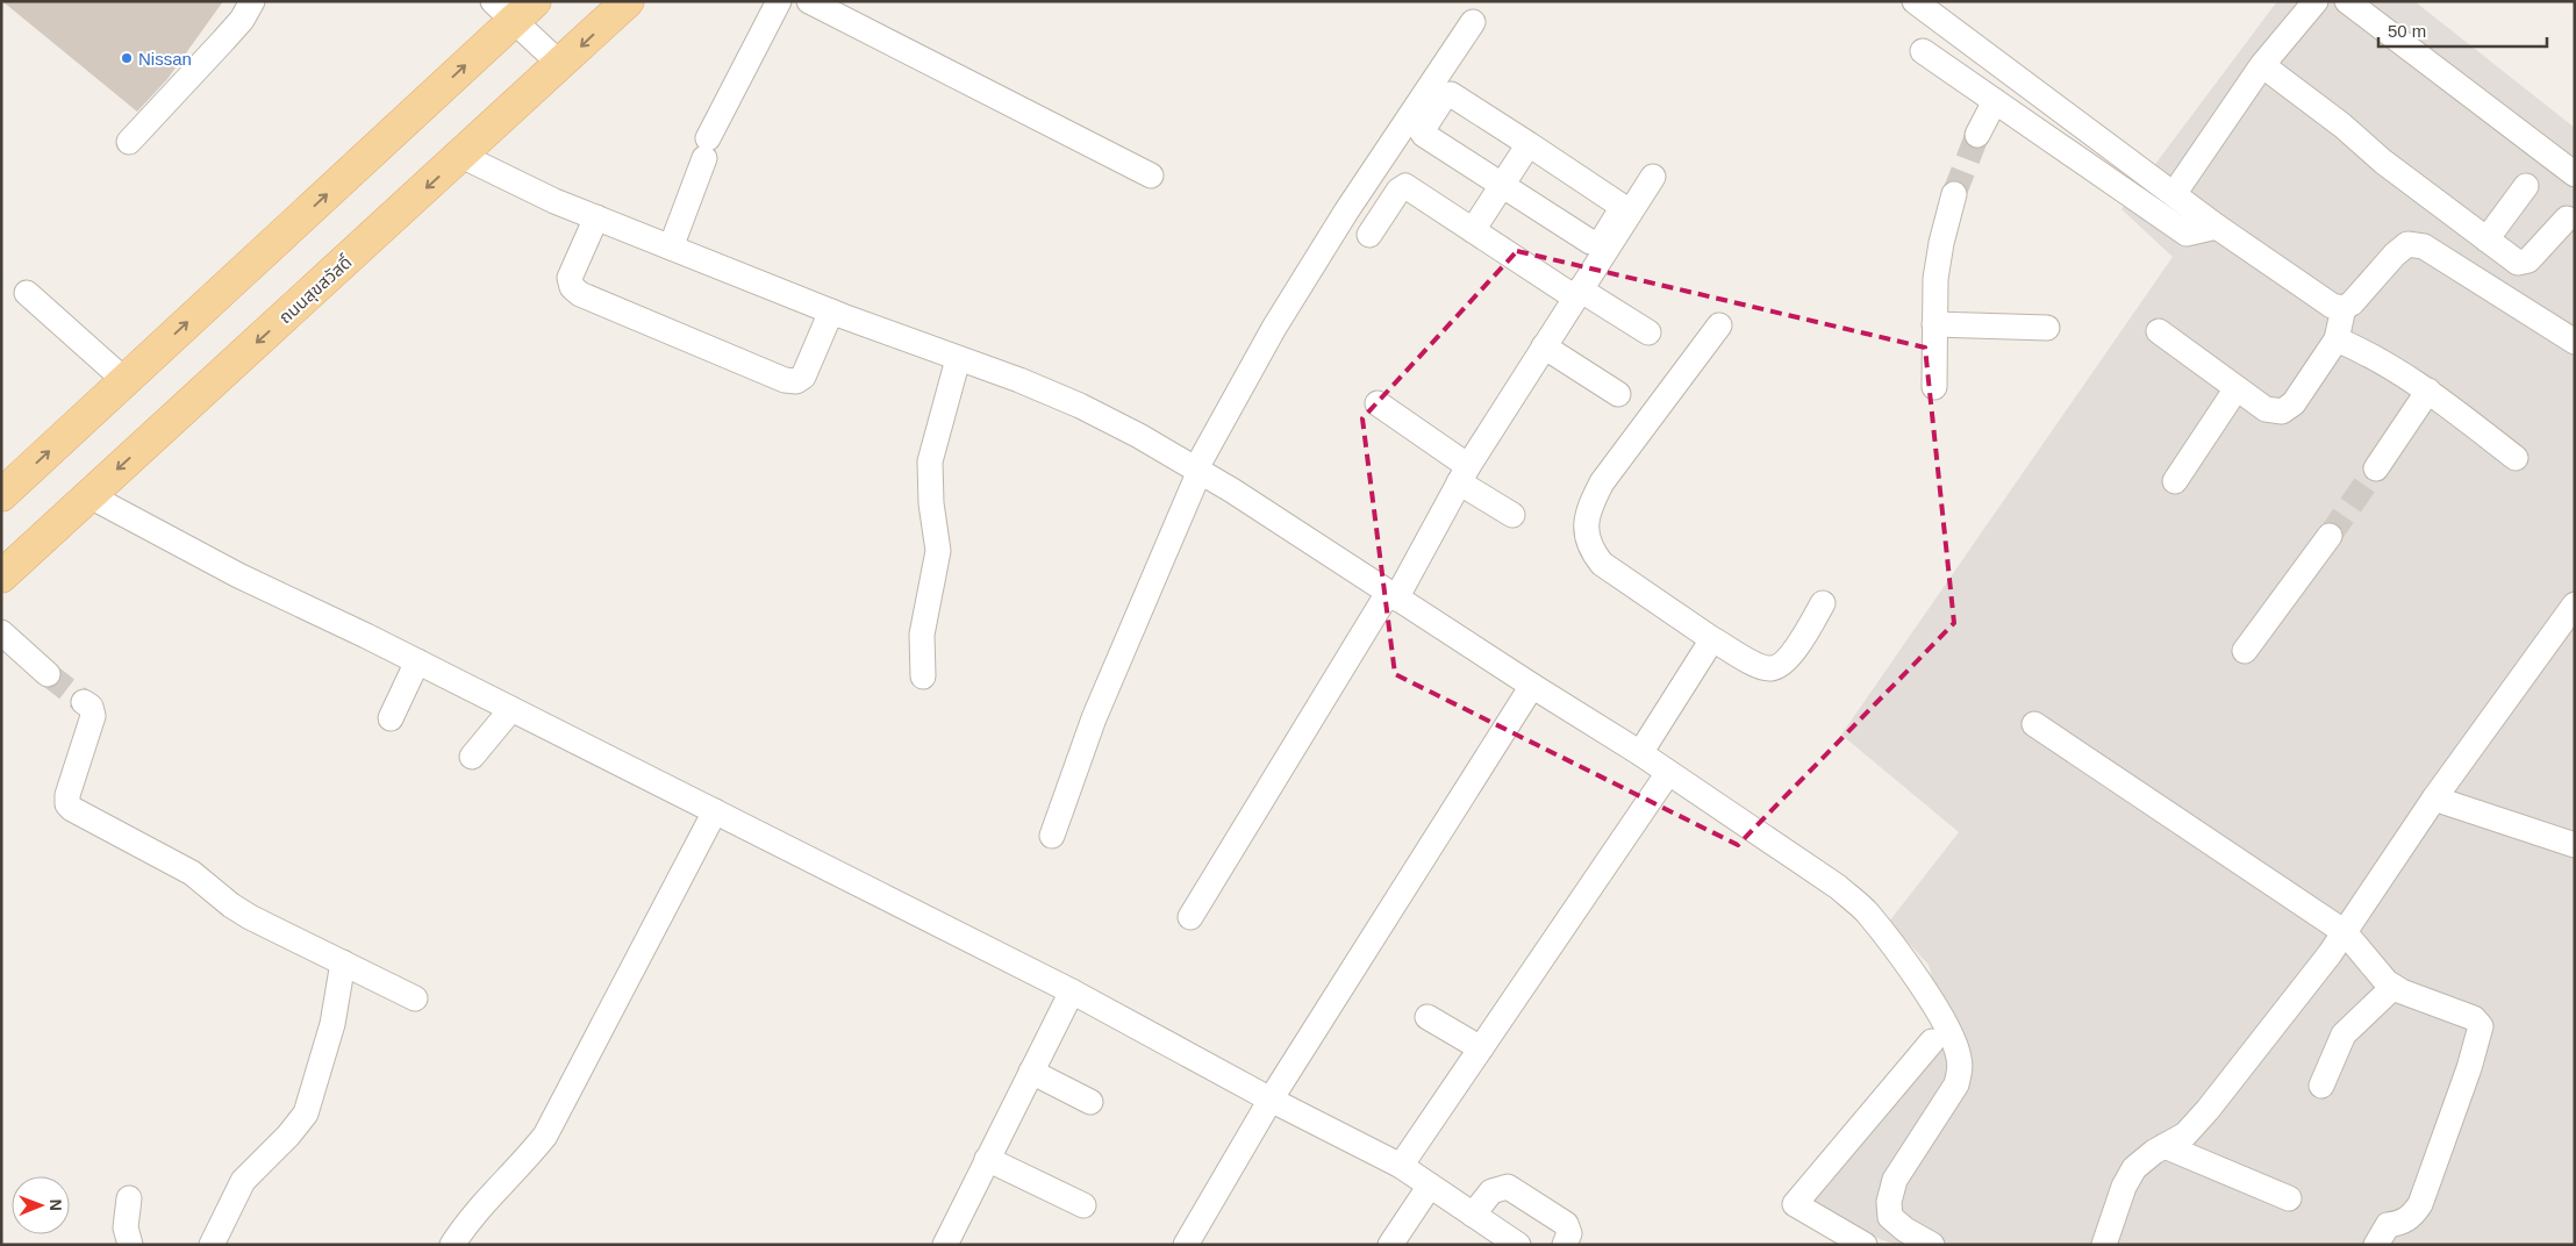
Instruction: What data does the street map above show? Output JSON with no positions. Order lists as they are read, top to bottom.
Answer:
{
  "streets": {
    "main road": ["ถนนสุขสวัสดิ์"]
  },
  "places": ["Nissan"],
  "scale_bar": "50 m",
  "north": "right"
}
